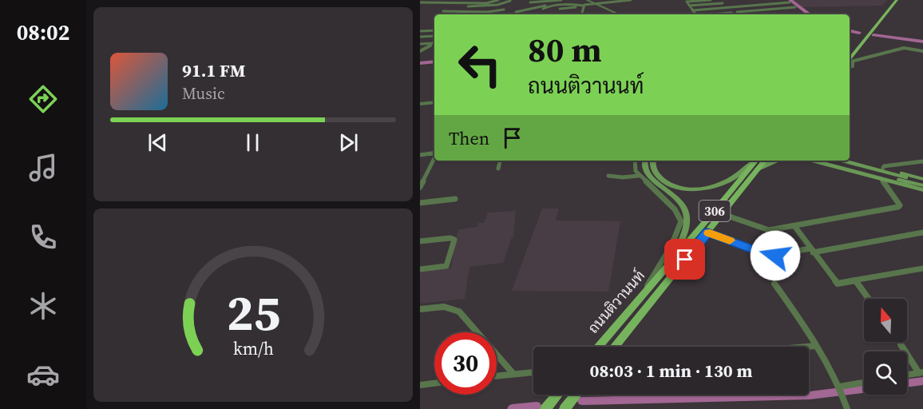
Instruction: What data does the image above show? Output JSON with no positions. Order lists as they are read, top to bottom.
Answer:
{
  "streets": {
    "main road": ["306", "ถนนติวานนท์"]
  },
  "north": "top",
  "page": {
    "tabs": "08:02",
    "turn": ["80 m", "ถนนติวานนท์"],
    "song": ["91.1 FM", "Music"],
    "then": "Then",
    "limit": "30",
    "trip": "08:03 · 1 min · 130 m",
    "gauge": ["25", "km/h"]
  }
}
